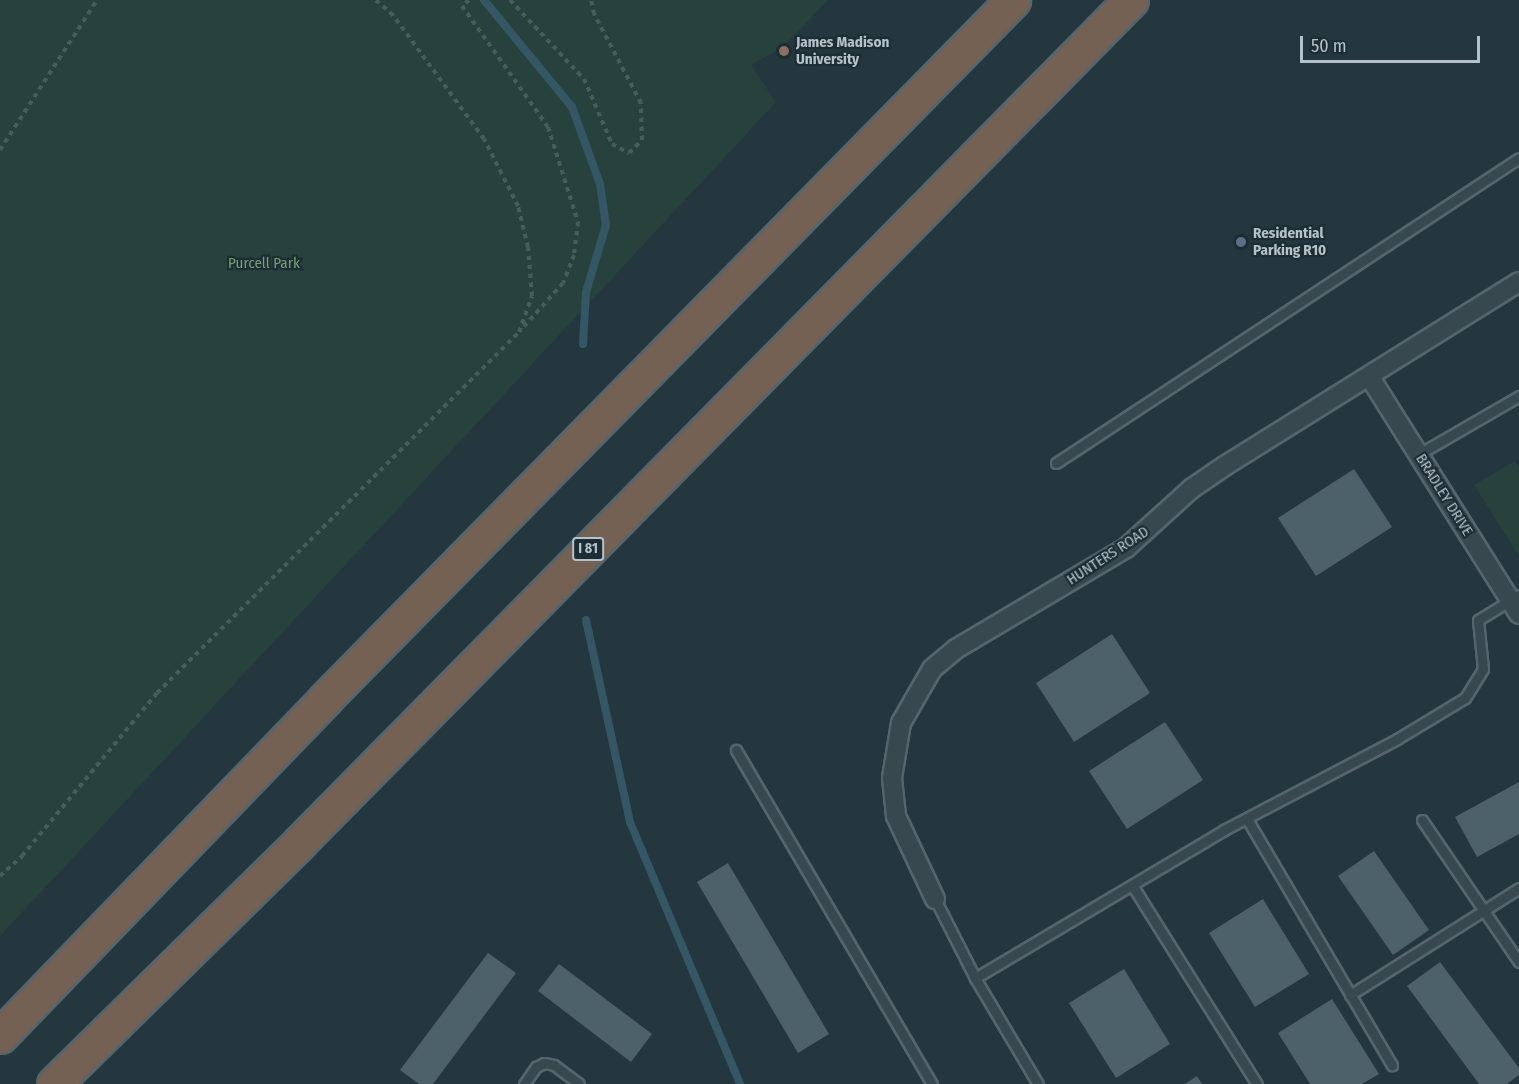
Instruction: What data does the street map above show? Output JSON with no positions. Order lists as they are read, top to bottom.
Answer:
{
  "streets": {
    "highway": ["I 81"],
    "street": ["BRADLEY DRIVE", "HUNTERS ROAD"]
  },
  "crossings": [
    ["BRADLEY DRIVE", "HUNTERS ROAD"]
  ],
  "parks": ["Purcell Park"],
  "places": ["James Madison University", "Residential Parking R10"],
  "scale_bar": "50 m"
}
